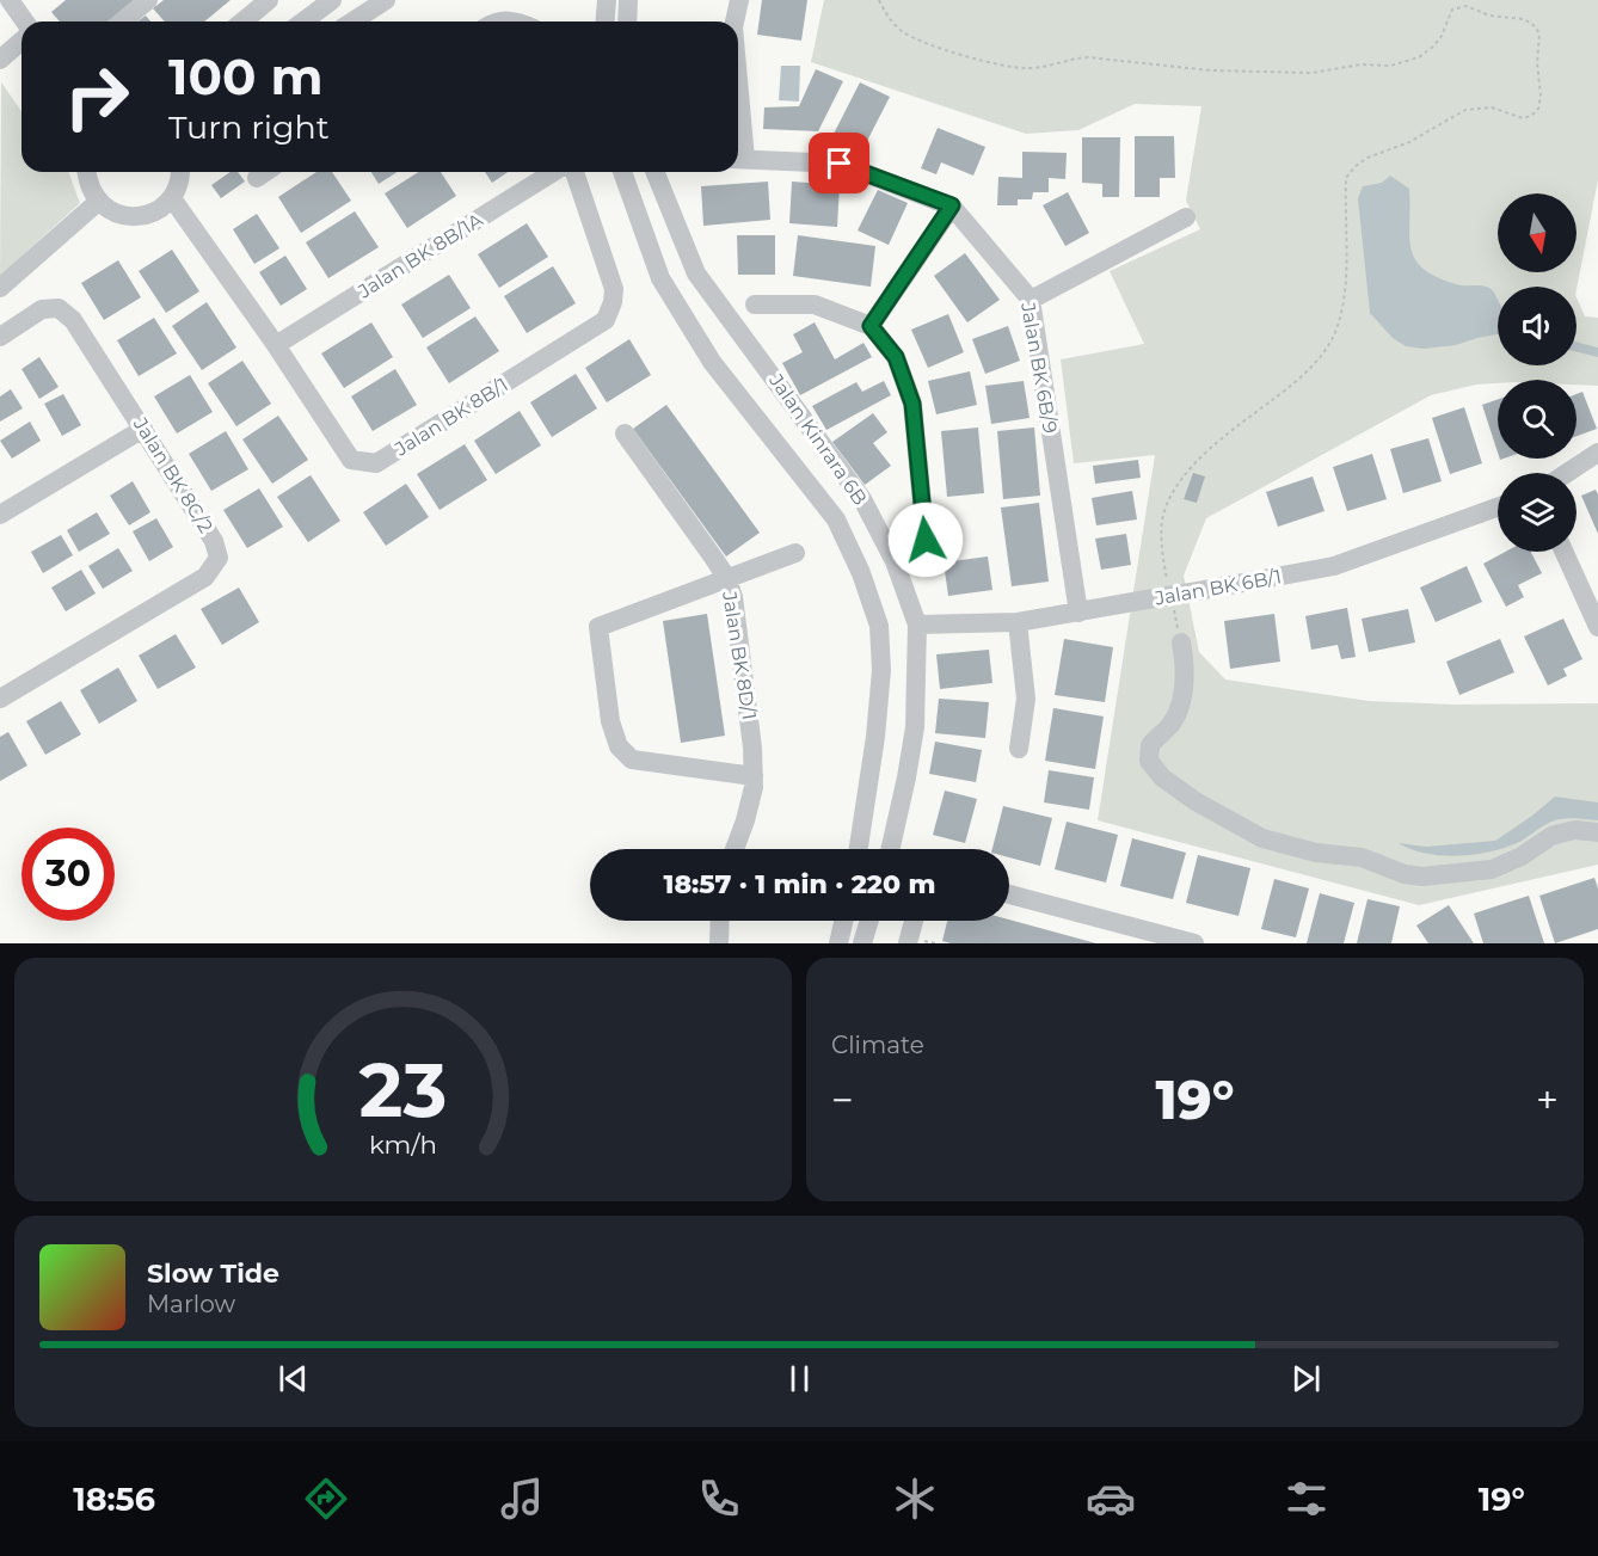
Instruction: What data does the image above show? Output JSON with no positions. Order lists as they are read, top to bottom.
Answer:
{
  "streets": {
    "street": [
      "Jalan BK 8B/1A",
      "Jalan BK 6B/9",
      "Jalan BK 8B/1",
      "Jalan Kinrara 6B",
      "Jalan BK 8C/2",
      "Jalan BK 6B/1",
      "Jalan BK 8D/1"
    ]
  },
  "crossings": [
    ["Jalan BK 8B/1A", "Jalan BK 8B/1"],
    ["Jalan BK 6B/9", "Jalan BK 6B/1"],
    ["Jalan Kinrara 6B", "Jalan BK 6B/1"]
  ],
  "north": "bottom",
  "page": {
    "turn": ["100 m", "Turn right"],
    "limit": "30",
    "trip": "18:57 · 1 min · 220 m",
    "tile": "Climate",
    "heat": ["−", "19°", "+"],
    "song": ["Slow Tide", "Marlow"],
    "tabs": ["18:56", "19°"],
    "gauge": ["23", "km/h"]
  }
}
